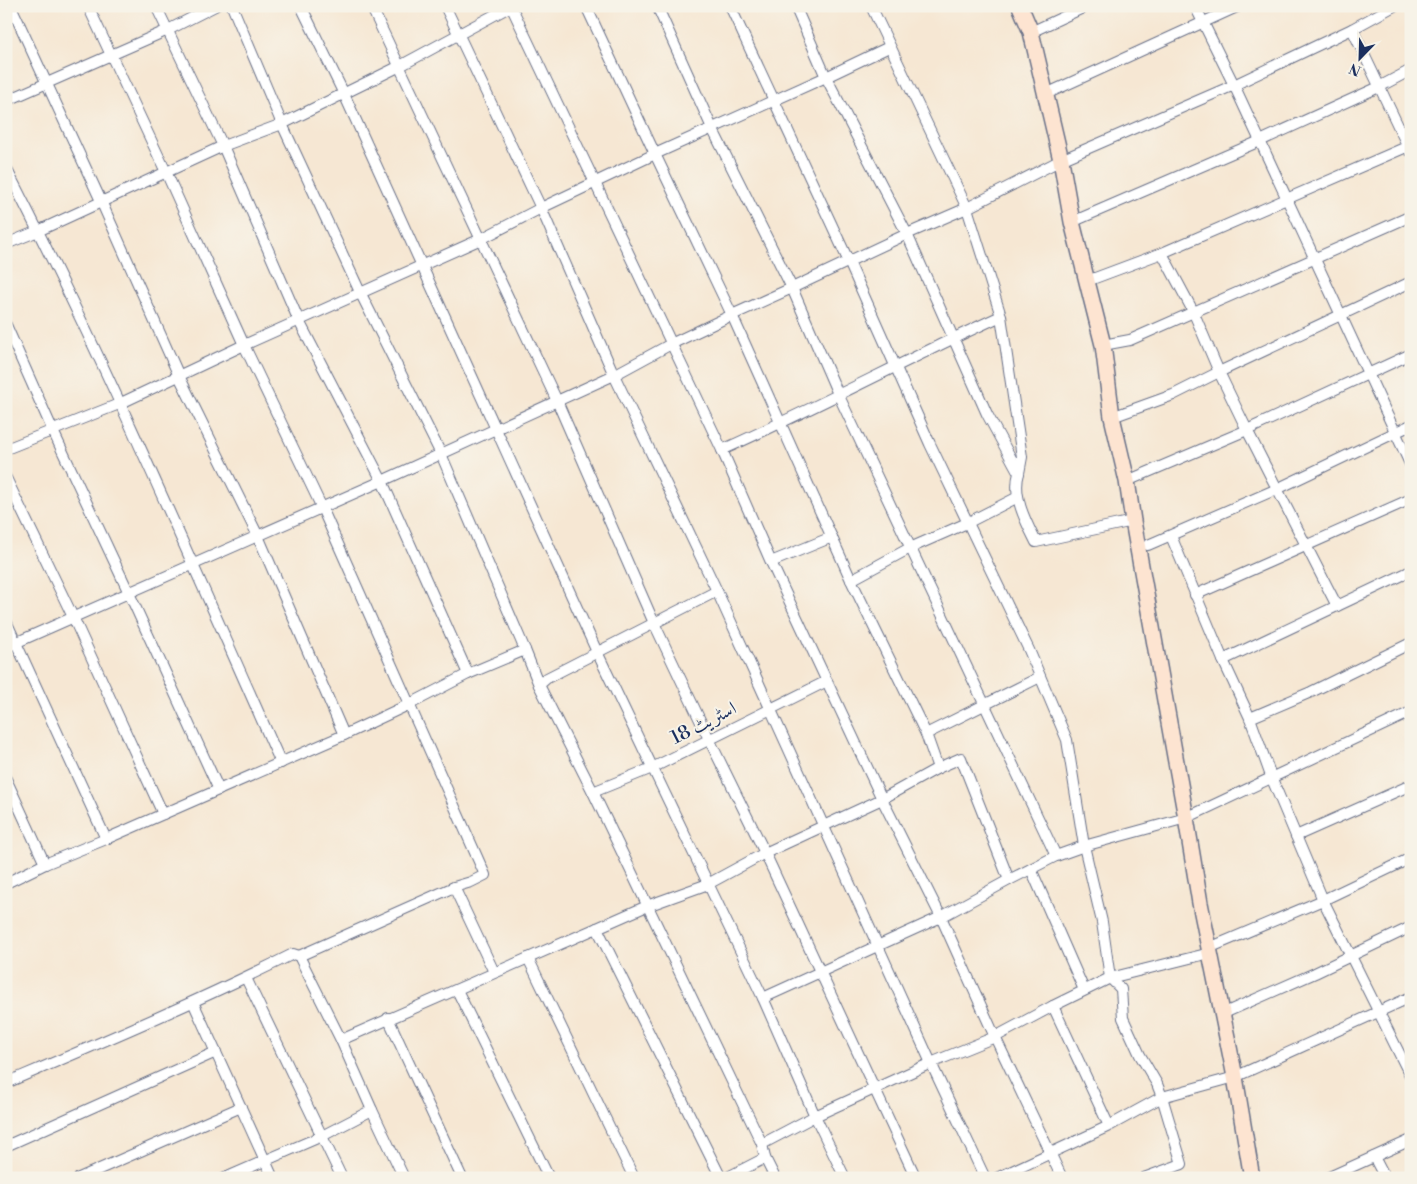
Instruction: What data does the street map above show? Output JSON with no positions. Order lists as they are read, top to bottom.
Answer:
{
  "streets": {
    "street": ["اسٹریٹ 18"]
  },
  "north": "bottom left"
}
